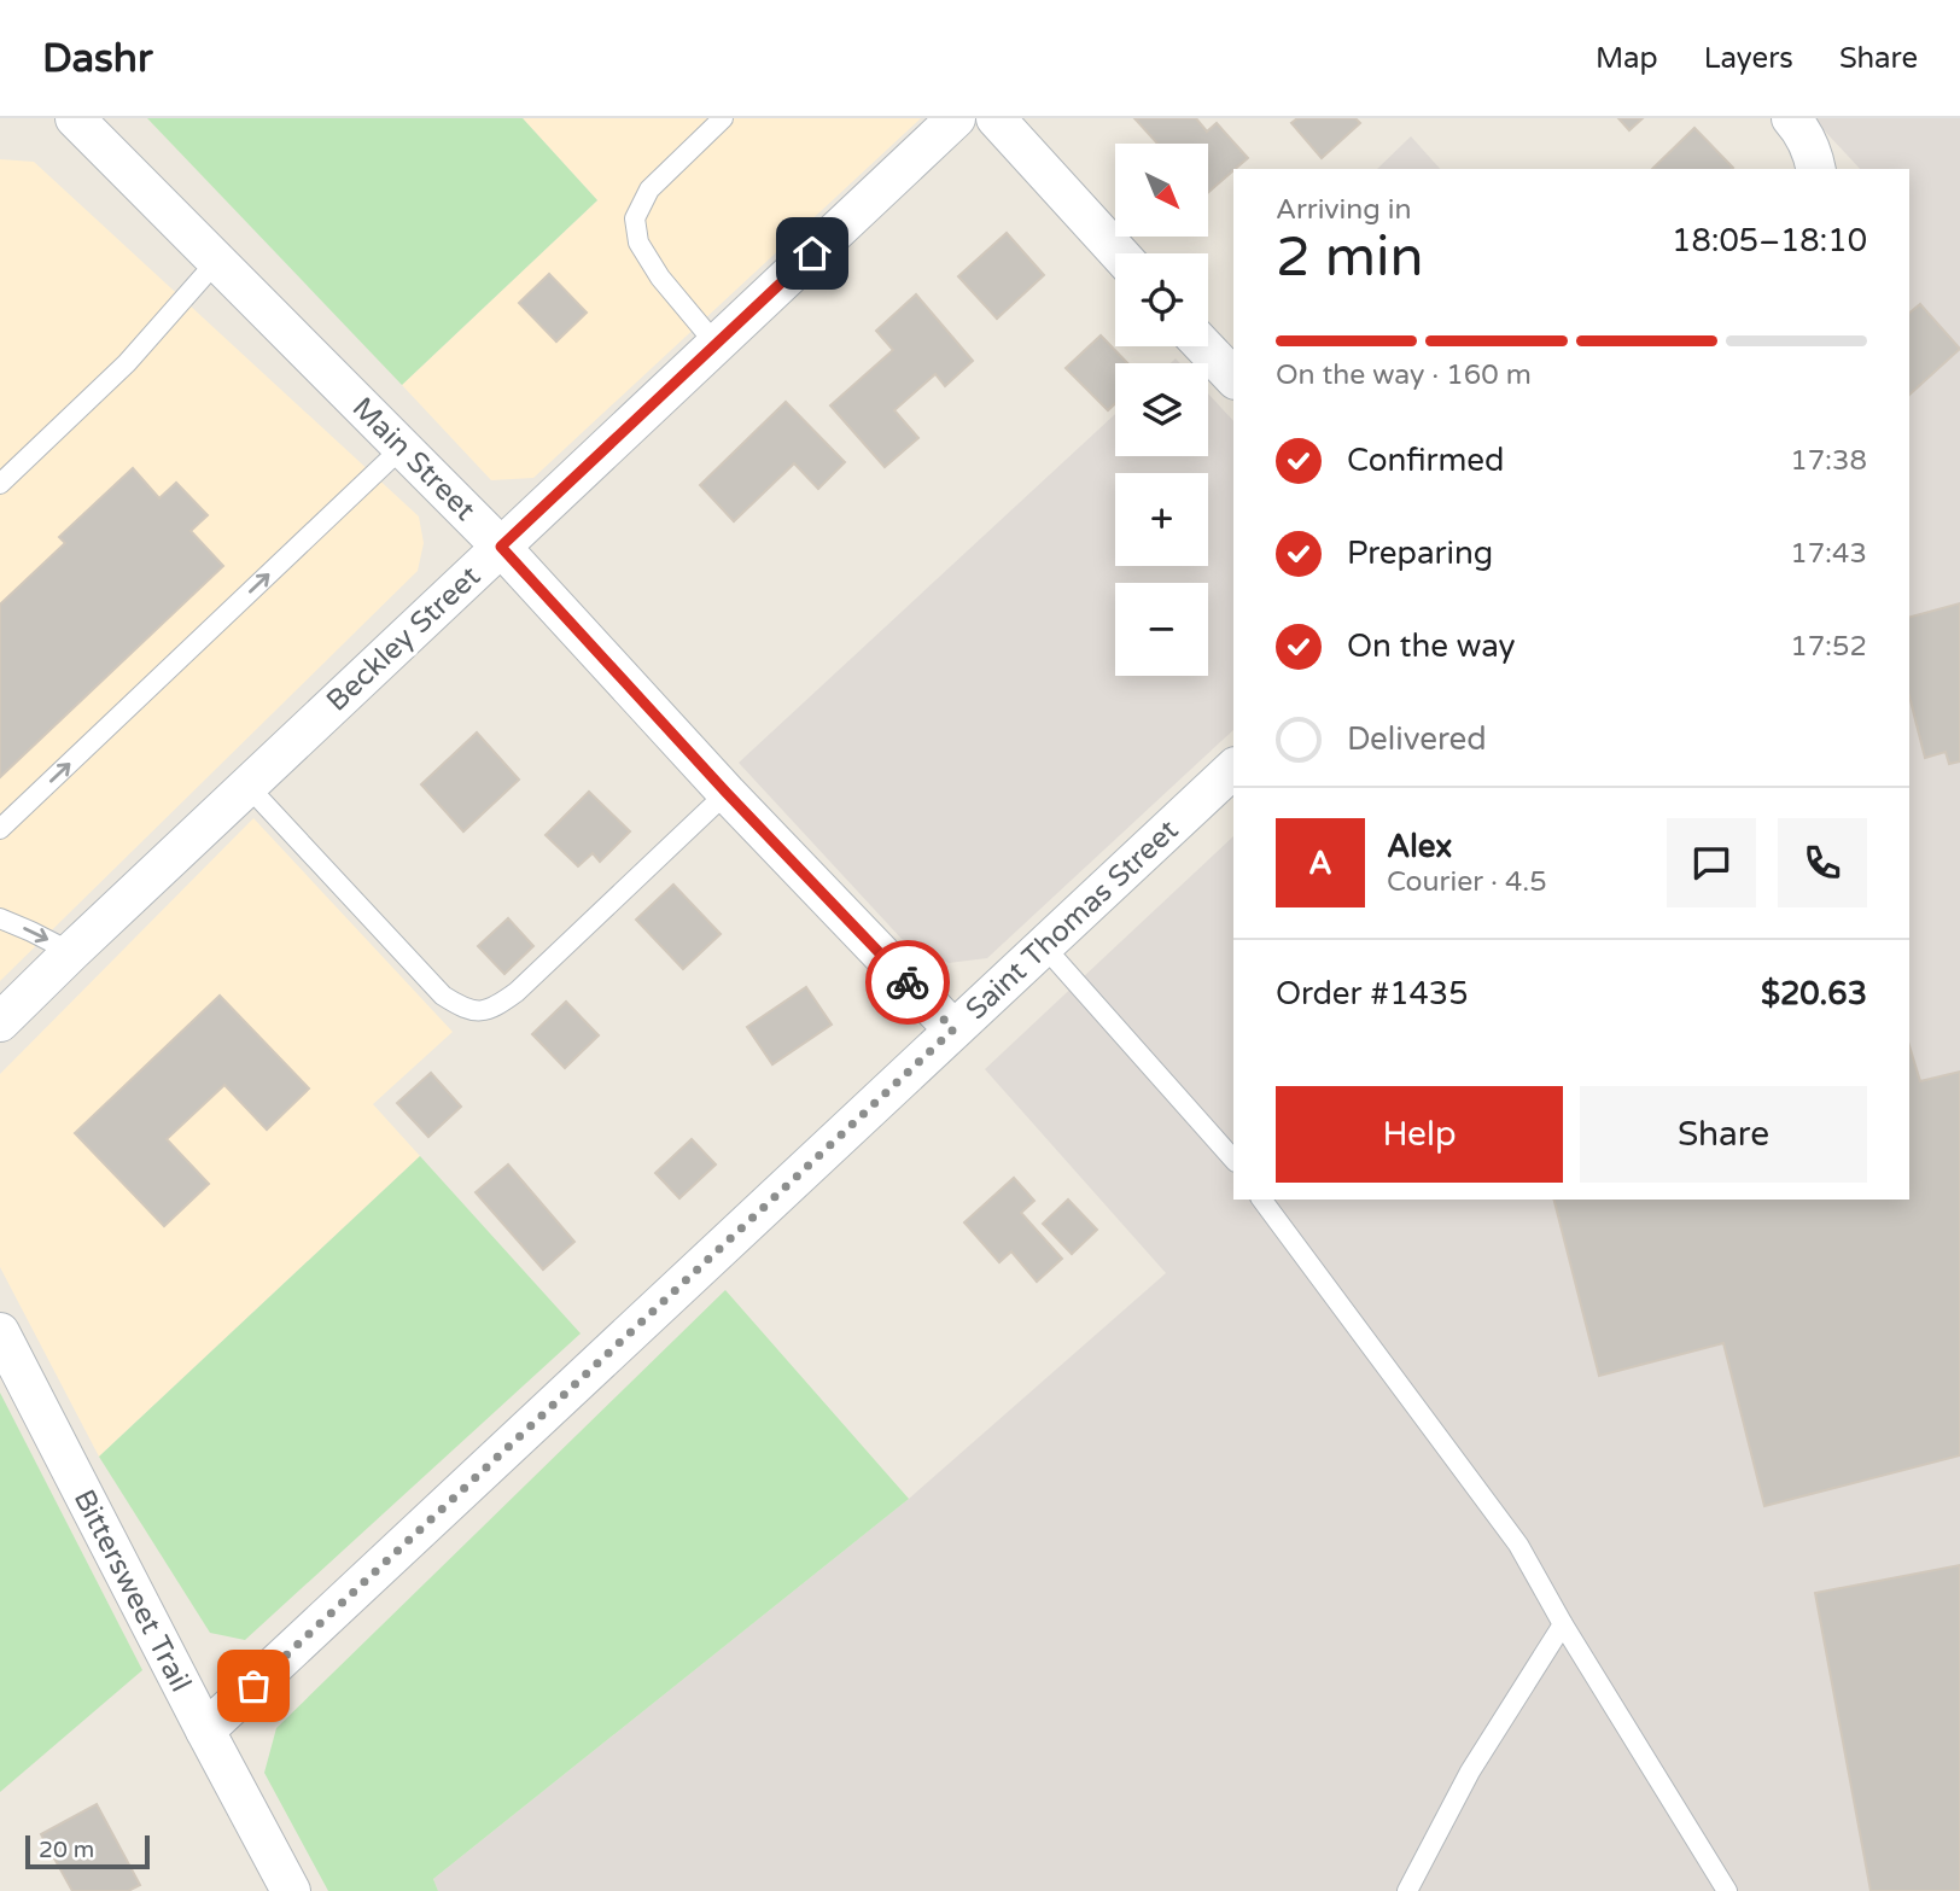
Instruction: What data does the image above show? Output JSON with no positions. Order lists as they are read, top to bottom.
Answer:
{
  "streets": {
    "street": [
      "Main Street",
      "Beckley Street",
      "Saint Thomas Street",
      "Bittersweet Trail"
    ]
  },
  "crossings": [
    ["Main Street", "Beckley Street"],
    ["Main Street", "Saint Thomas Street"],
    ["Saint Thomas Street", "Bittersweet Trail"]
  ],
  "scale_bar": "20 m",
  "north": "bottom right",
  "page": {
    "header": "Dashr",
    "nav": ["Map", "Layers", "Share"],
    "map_buttons": ["+", "−"],
    "heading": ["2 min", "Arriving in", "18:05–18:10"],
    "panel": [
      "Alex",
      "Courier · 4.5",
      "Order #1435",
      "$20.63"
    ],
    "bar": "On the way · 160 m",
    "list": [
      ["Confirmed", "17:38"],
      ["Preparing", "17:43"],
      ["On the way", "17:52"],
      "Delivered"
    ],
    "round": "A",
    "buttons": ["Help", "Share"],
    "scale": "20 m"
  }
}
